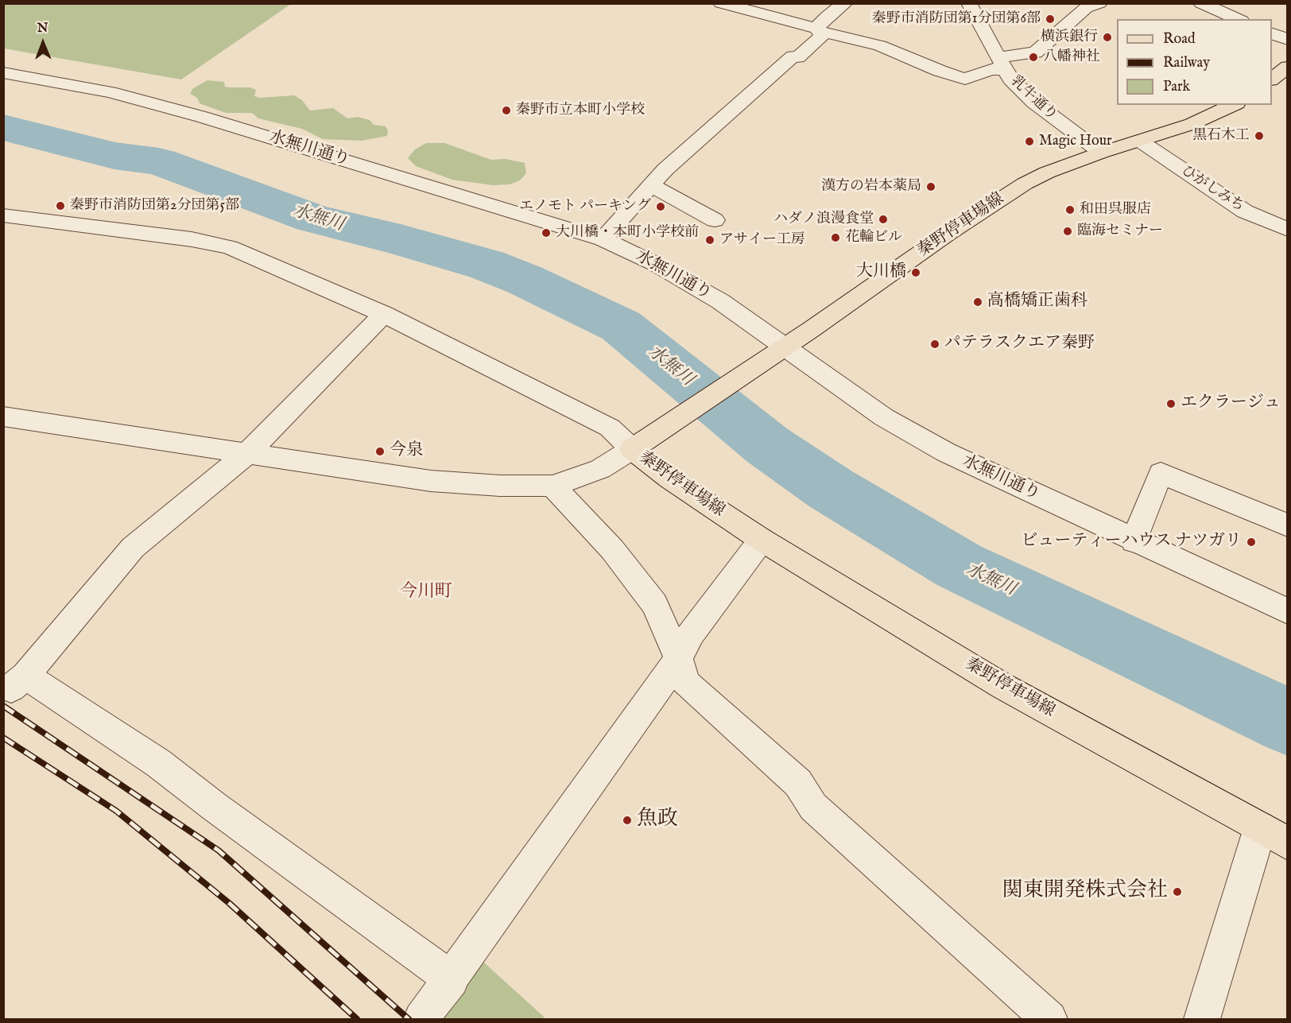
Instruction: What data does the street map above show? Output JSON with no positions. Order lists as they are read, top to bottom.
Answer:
{
  "streets": {
    "main road": ["秦野停車場線"],
    "street": ["乳牛通り", "水無川通り", "ひがしみち"]
  },
  "crossings": [
    ["乳牛通り", "秦野停車場線"],
    ["水無川通り", "秦野停車場線"],
    ["ひがしみち", "秦野停車場線"]
  ],
  "districts": ["今川町"],
  "water": ["水無川"],
  "places": [
    "秦野市消防団第1分団第6部",
    "横浜銀行",
    "八幡神社",
    "秦野市立本町小学校",
    "黒石木工",
    "Magic Hour",
    "漢方の岩本薬局",
    "秦野市消防団第2分団第5部",
    "エノモト パーキング",
    "和田呉服店",
    "ハダノ浪漫食堂",
    "臨海セミナー",
    "大川橋・本町小学校前",
    "花輪ビル",
    "アサイー工房",
    "大川橋",
    "高橋矯正歯科",
    "パテラスクエア秦野",
    "エクラージュ",
    "今泉",
    "ビューティーハウス ナツガリ",
    "魚政",
    "関東開発株式会社"
  ],
  "legend": ["Road", "Railway", "Park"],
  "north": "top"
}
